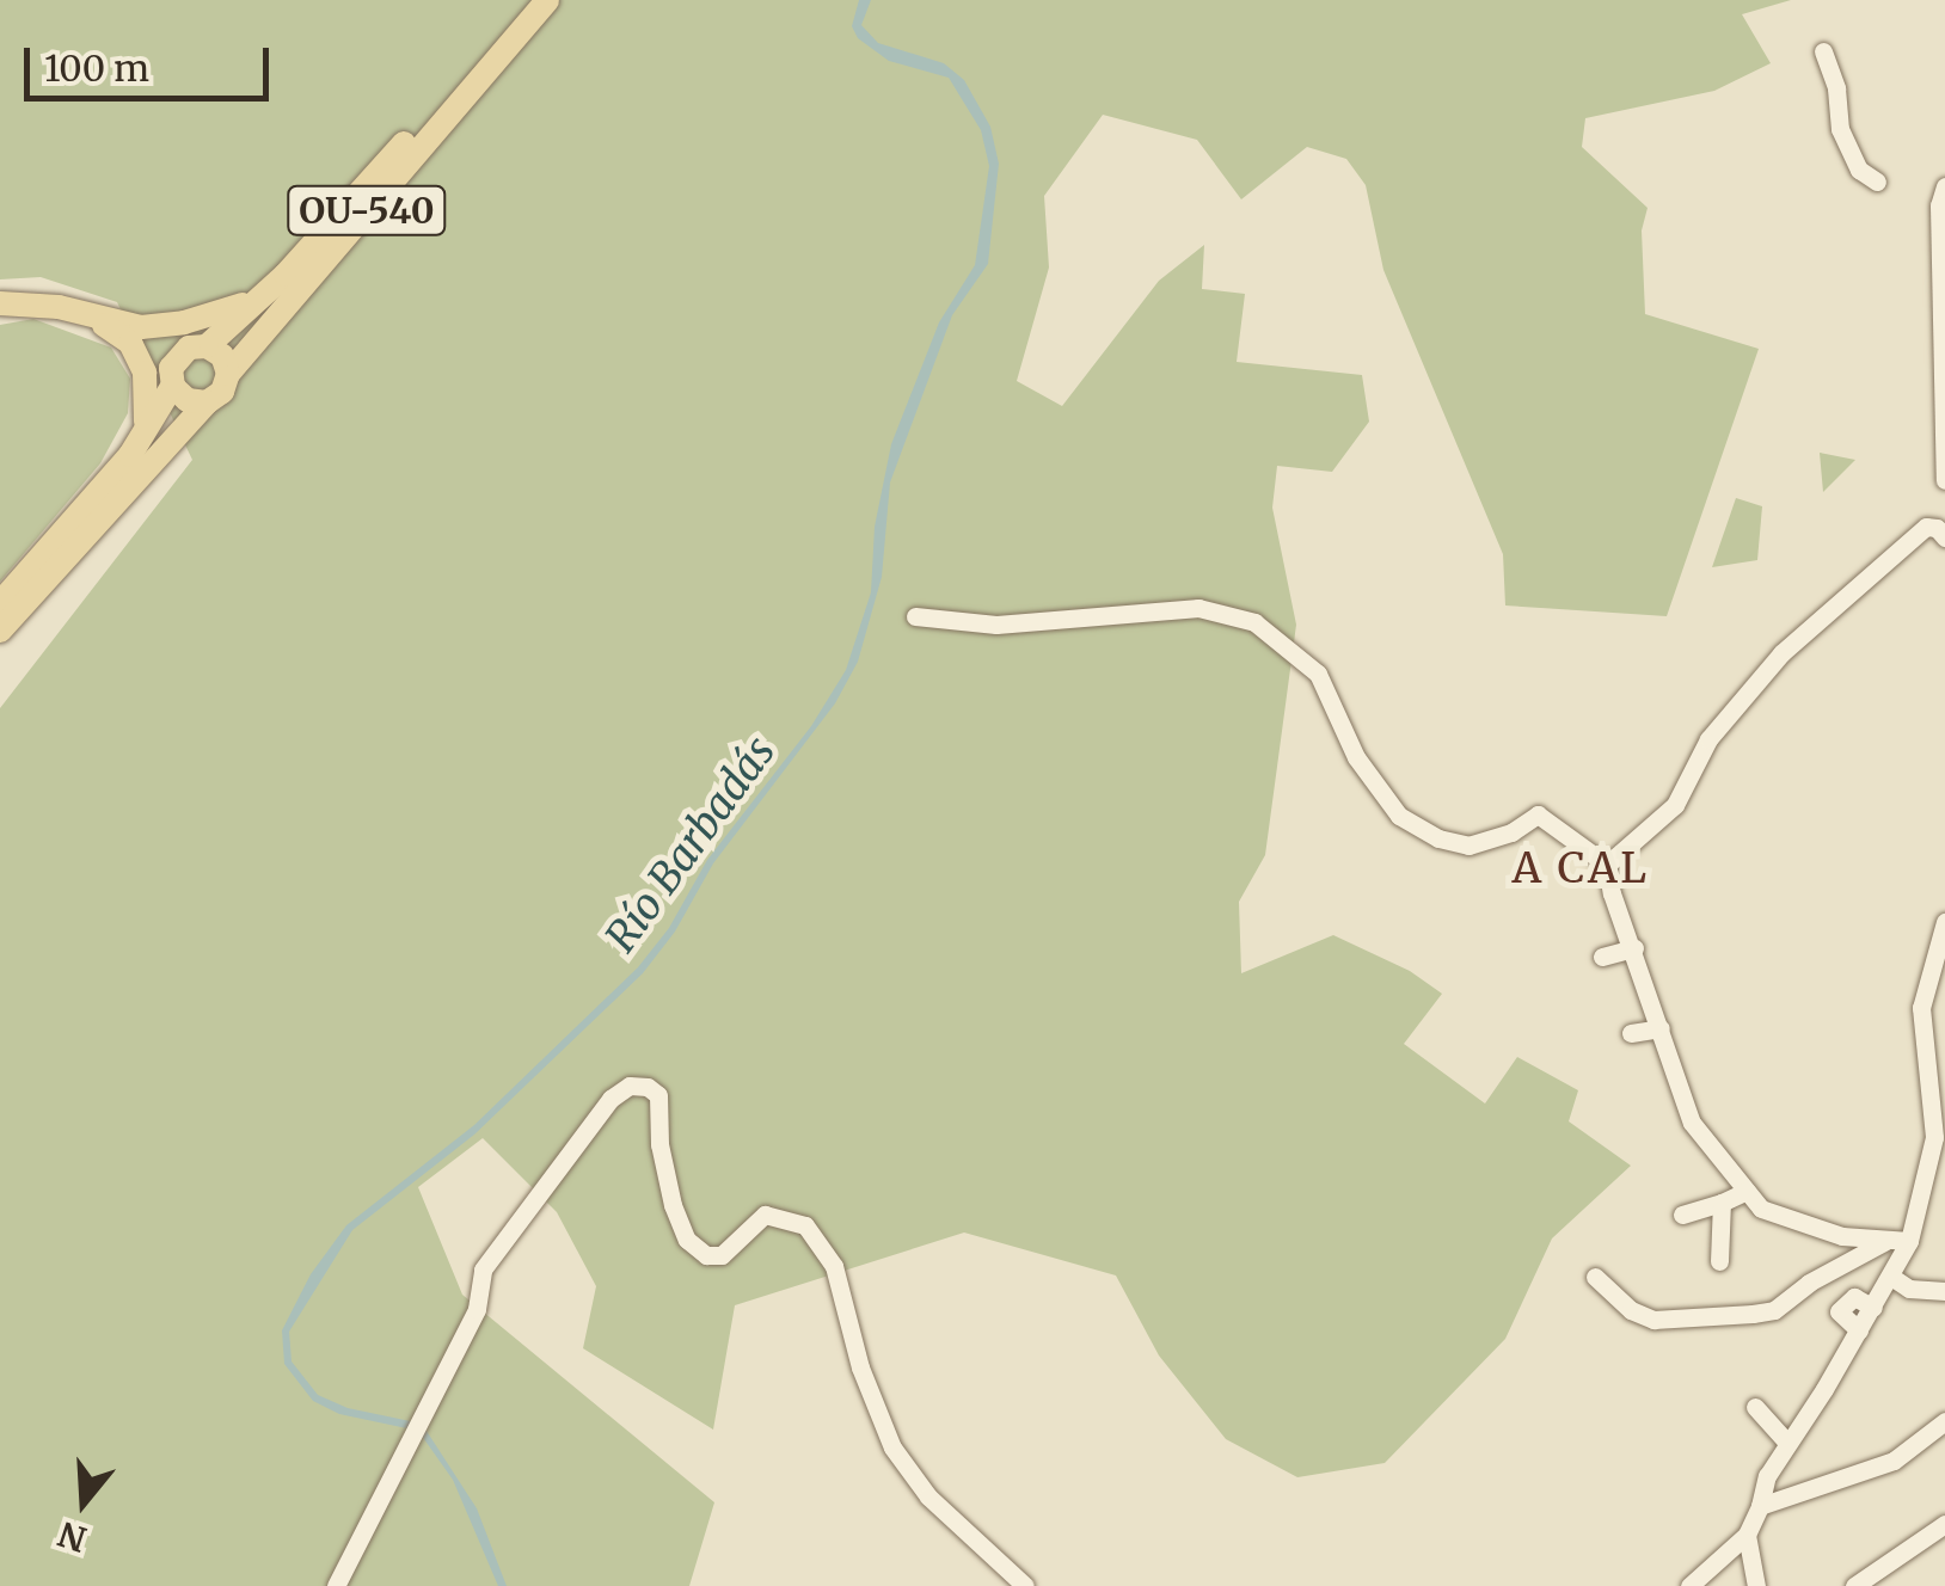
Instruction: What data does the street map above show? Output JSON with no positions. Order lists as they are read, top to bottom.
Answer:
{
  "streets": {
    "main road": ["OU-540"]
  },
  "districts": ["A CAL"],
  "water": ["Río Barbadás"],
  "scale_bar": "100 m",
  "north": "bottom"
}
